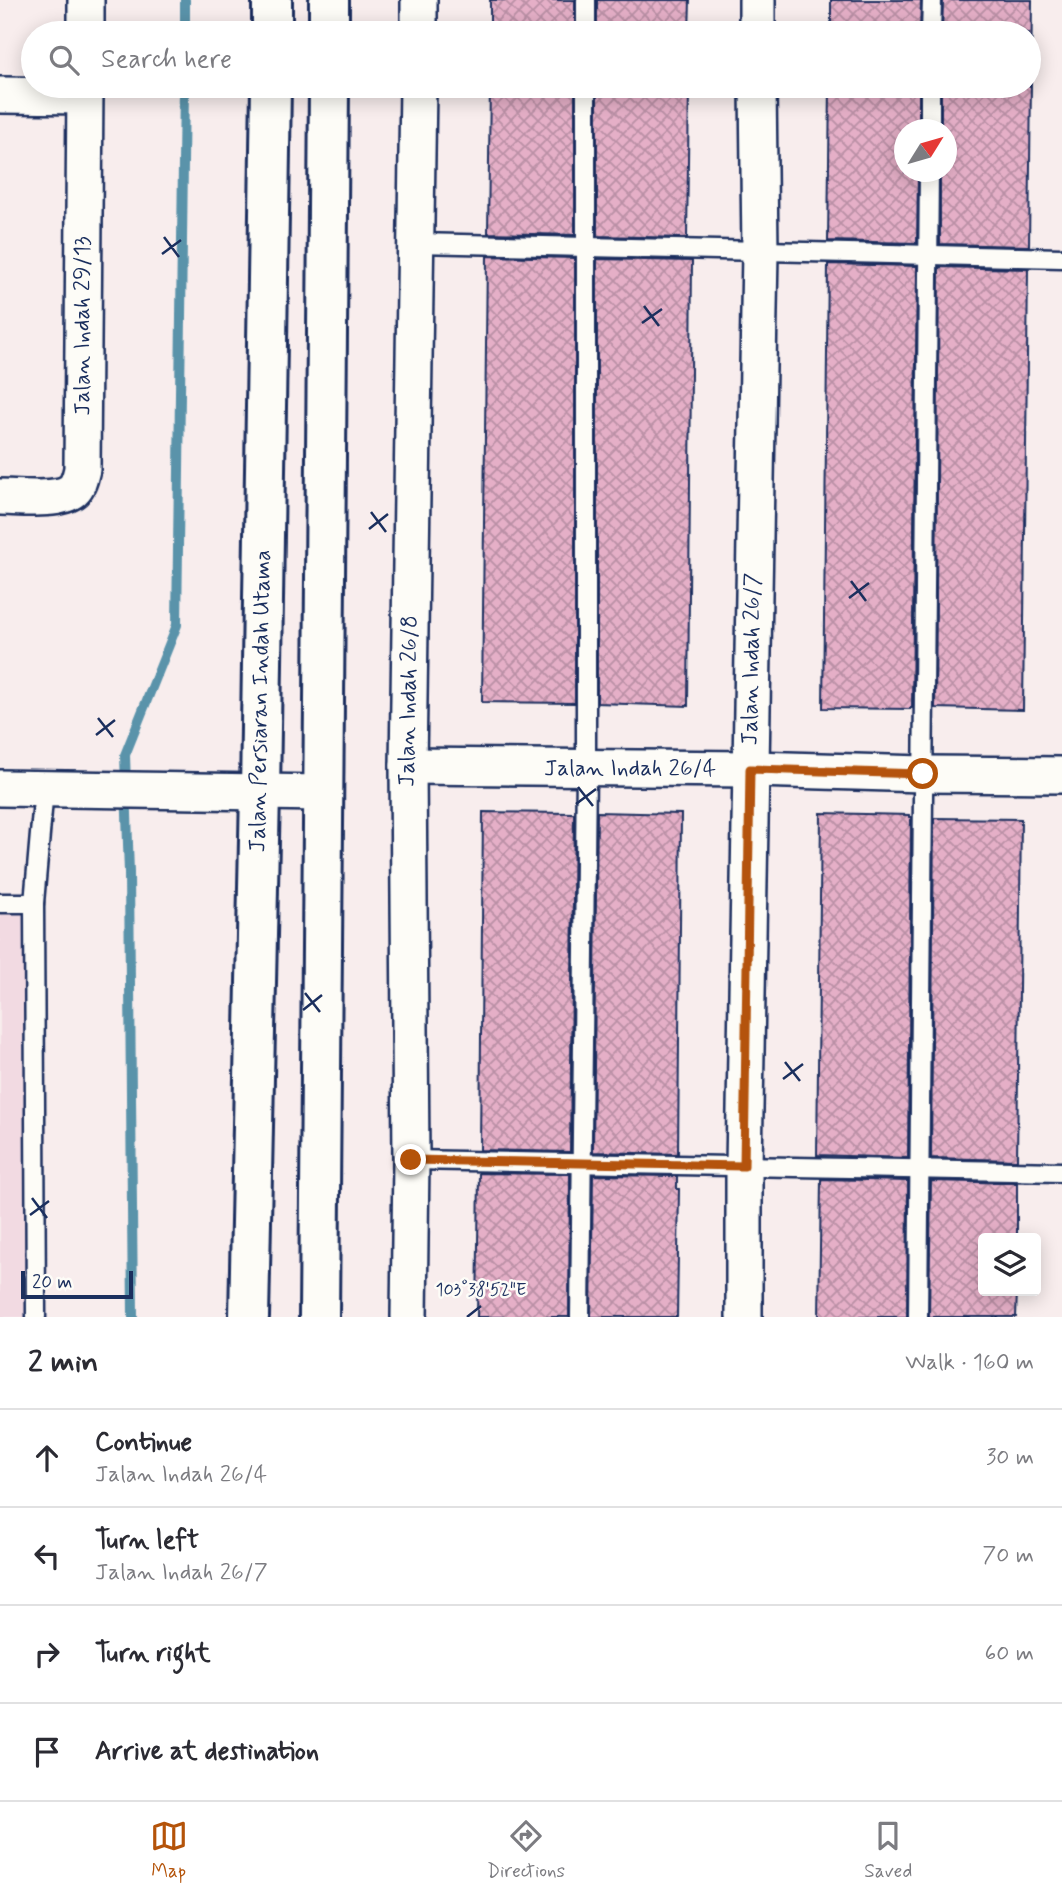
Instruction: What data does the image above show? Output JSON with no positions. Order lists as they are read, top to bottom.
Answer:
{
  "streets": {
    "main road": ["Jalan Persiaran Indah Utama"],
    "street": [
      "Jalan Indah 29/13",
      "Jalan Indah 26/7",
      "Jalan Indah 26/8",
      "Jalan Indah 26/4"
    ]
  },
  "crossings": [
    ["Jalan Indah 26/7", "Jalan Indah 26/4"],
    ["Jalan Indah 26/8", "Jalan Indah 26/4"]
  ],
  "scale_bar": "20 m",
  "north": "top right",
  "page": {
    "search": "Search here",
    "scale": "20 m",
    "heading": ["2 min", "Walk · 160 m"],
    "list": [
      ["Continue", "Jalan Indah 26/4", "30 m"],
      ["Turn left", "Jalan Indah 26/7", "70 m"],
      ["Turn right", "60 m"],
      "Arrive at destination"
    ],
    "nav": ["Map", "Directions", "Saved"]
  },
  "coordinates": ["103°38'52\"E"]
}
